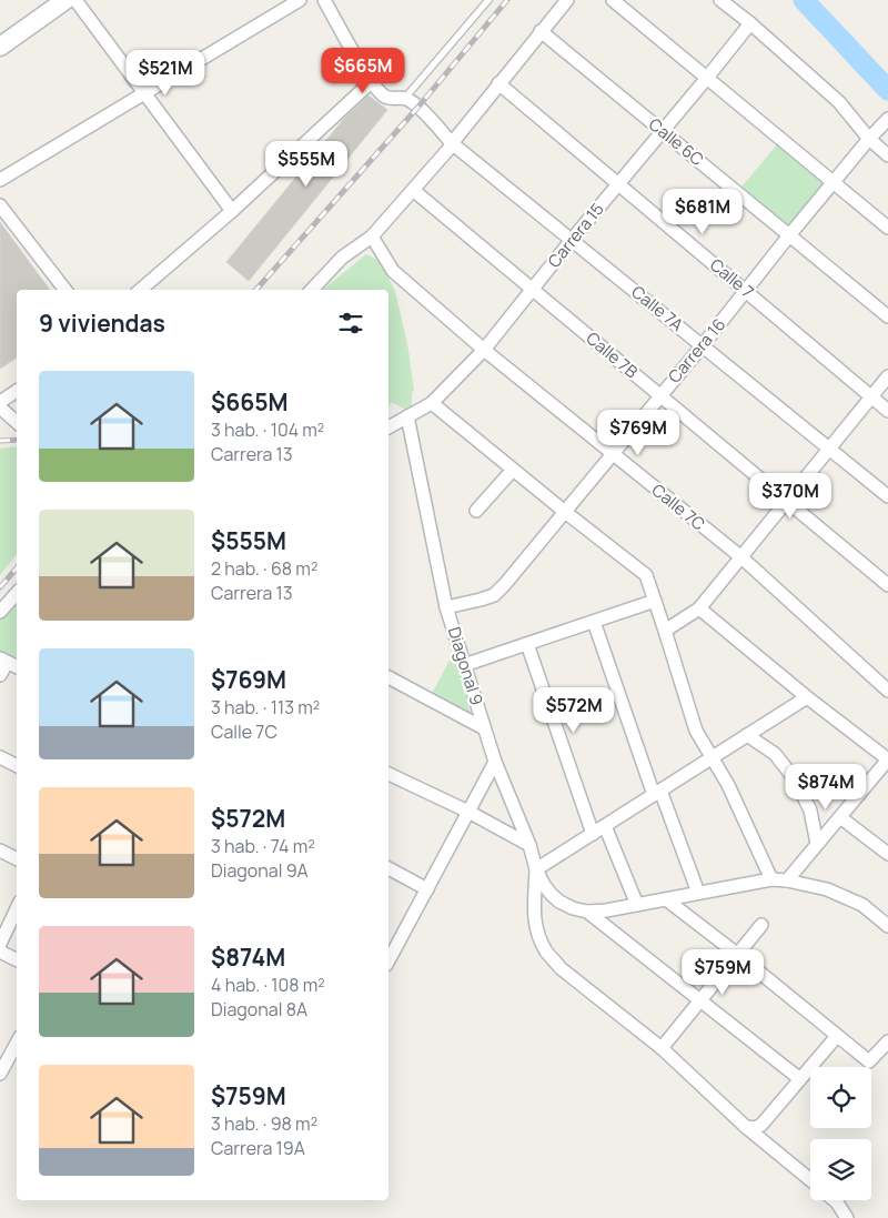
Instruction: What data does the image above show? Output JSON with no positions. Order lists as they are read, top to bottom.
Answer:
{
  "streets": {
    "street": [
      "Calle 6C",
      "Carrera 15",
      "Calle 7",
      "Calle 7A",
      "Carrera 16",
      "Calle 7B",
      "Calle 7C",
      "Diagonal 9"
    ]
  },
  "crossings": [
    ["Calle 6C", "Carrera 15"],
    ["Calle 6C", "Carrera 16"],
    ["Carrera 15", "Calle 7"],
    ["Carrera 15", "Calle 7A"],
    ["Carrera 15", "Calle 7B"],
    ["Carrera 15", "Calle 7C"],
    ["Carrera 15", "Diagonal 9"],
    ["Calle 7", "Carrera 16"],
    ["Calle 7A", "Carrera 16"],
    ["Carrera 16", "Calle 7B"],
    ["Carrera 16", "Calle 7C"],
    ["Carrera 16", "Diagonal 9"]
  ],
  "page": {
    "price": [
      "$665M",
      "$521M",
      "$555M",
      "$681M",
      "$769M",
      "$370M",
      "$572M",
      "$874M",
      "$759M"
    ],
    "heading": "9 viviendas",
    "list": [
      {
        "name": "$665M",
        "note": "3 hab. · 104 m² · Carrera 13"
      },
      {
        "name": "$555M",
        "note": "2 hab. · 68 m² · Carrera 13"
      },
      {
        "name": "$769M",
        "note": "3 hab. · 113 m² · Calle 7C"
      },
      {
        "name": "$572M",
        "note": "3 hab. · 74 m² · Diagonal 9A"
      },
      {
        "name": "$874M",
        "note": "4 hab. · 108 m² · Diagonal 8A"
      },
      {
        "name": "$759M",
        "note": "3 hab. · 98 m² · Carrera 19A"
      }
    ]
  }
}
